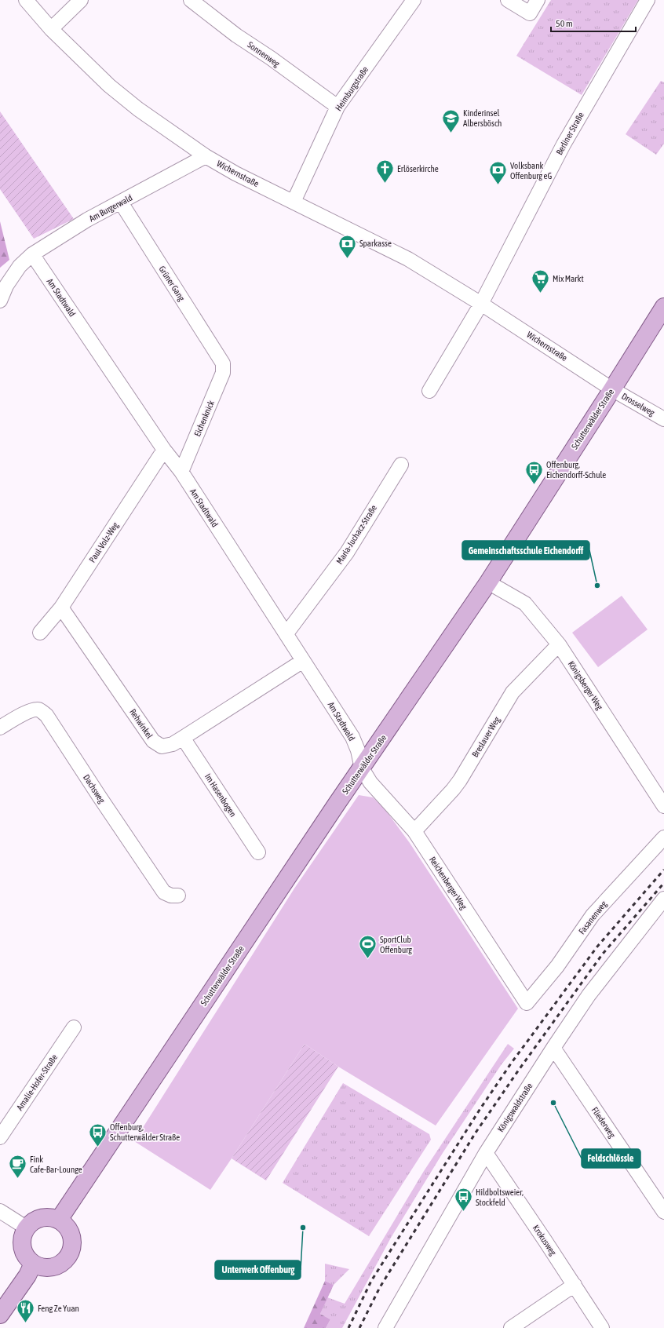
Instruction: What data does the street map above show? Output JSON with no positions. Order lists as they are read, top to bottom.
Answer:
{
  "streets": {
    "main road": ["Schutterwälder Straße"],
    "street": [
      "Sonnenweg",
      "Heimburgstraße",
      "Berliner Straße",
      "Wichernstraße",
      "Am Burgerwald",
      "Grüner Gang",
      "Am Stadtwald",
      "Drosselweg",
      "Eichenknick",
      "Maria-Juchacz-Straße",
      "Paul-Volz-Weg",
      "Königsberger Weg",
      "Rehwinkel",
      "Breslauer Weg",
      "Dachsweg",
      "Im Hasenbogen",
      "Reichenberger Weg",
      "Fasanenweg",
      "Amalie-Hofer-Straße",
      "Königswaldstraße",
      "Fliederweg",
      "Krokusweg"
    ]
  },
  "crossings": [
    ["Sonnenweg", "Heimburgstraße"],
    ["Heimburgstraße", "Wichernstraße"],
    ["Berliner Straße", "Wichernstraße"],
    ["Wichernstraße", "Am Burgerwald"],
    ["Wichernstraße", "Drosselweg"],
    ["Wichernstraße", "Schutterwälder Straße"],
    ["Am Burgerwald", "Grüner Gang"],
    ["Am Burgerwald", "Am Stadtwald"],
    ["Grüner Gang", "Eichenknick"],
    ["Am Stadtwald", "Eichenknick"],
    ["Am Stadtwald", "Schutterwälder Straße"],
    ["Am Stadtwald", "Maria-Juchacz-Straße"],
    ["Am Stadtwald", "Paul-Volz-Weg"],
    ["Am Stadtwald", "Rehwinkel"],
    ["Am Stadtwald", "Reichenberger Weg"],
    ["Drosselweg", "Schutterwälder Straße"],
    ["Schutterwälder Straße", "Königsberger Weg"],
    ["Schutterwälder Straße", "Reichenberger Weg"],
    ["Paul-Volz-Weg", "Rehwinkel"],
    ["Königsberger Weg", "Breslauer Weg"],
    ["Rehwinkel", "Im Hasenbogen"],
    ["Breslauer Weg", "Reichenberger Weg"],
    ["Reichenberger Weg", "Fasanenweg"],
    ["Königswaldstraße", "Fliederweg"],
    ["Königswaldstraße", "Krokusweg"]
  ],
  "places": {
    "school or university": ["Kinderinsel Albersbösch"],
    "church": ["Erlöserkirche"],
    "bank": ["Volksbank Offenburg eG", "Sparkasse"],
    "supermarket": ["Mix Markt"],
    "bus stop": ["Offenburg, Eichendorff-Schule", "Offenburg, Schutterwälder Straße", "Hildboltsweier, Stockfeld"],
    "other": ["Gemeinschaftsschule Eichendorff", "Feldschlössle", "Unterwerk Offenburg"],
    "sports": ["SportClub Offenburg"],
    "cafe": ["Fink Cafe-Bar-Lounge"],
    "restaurant": ["Feng Ze Yuan"]
  },
  "scale_bar": "50 m"
}
